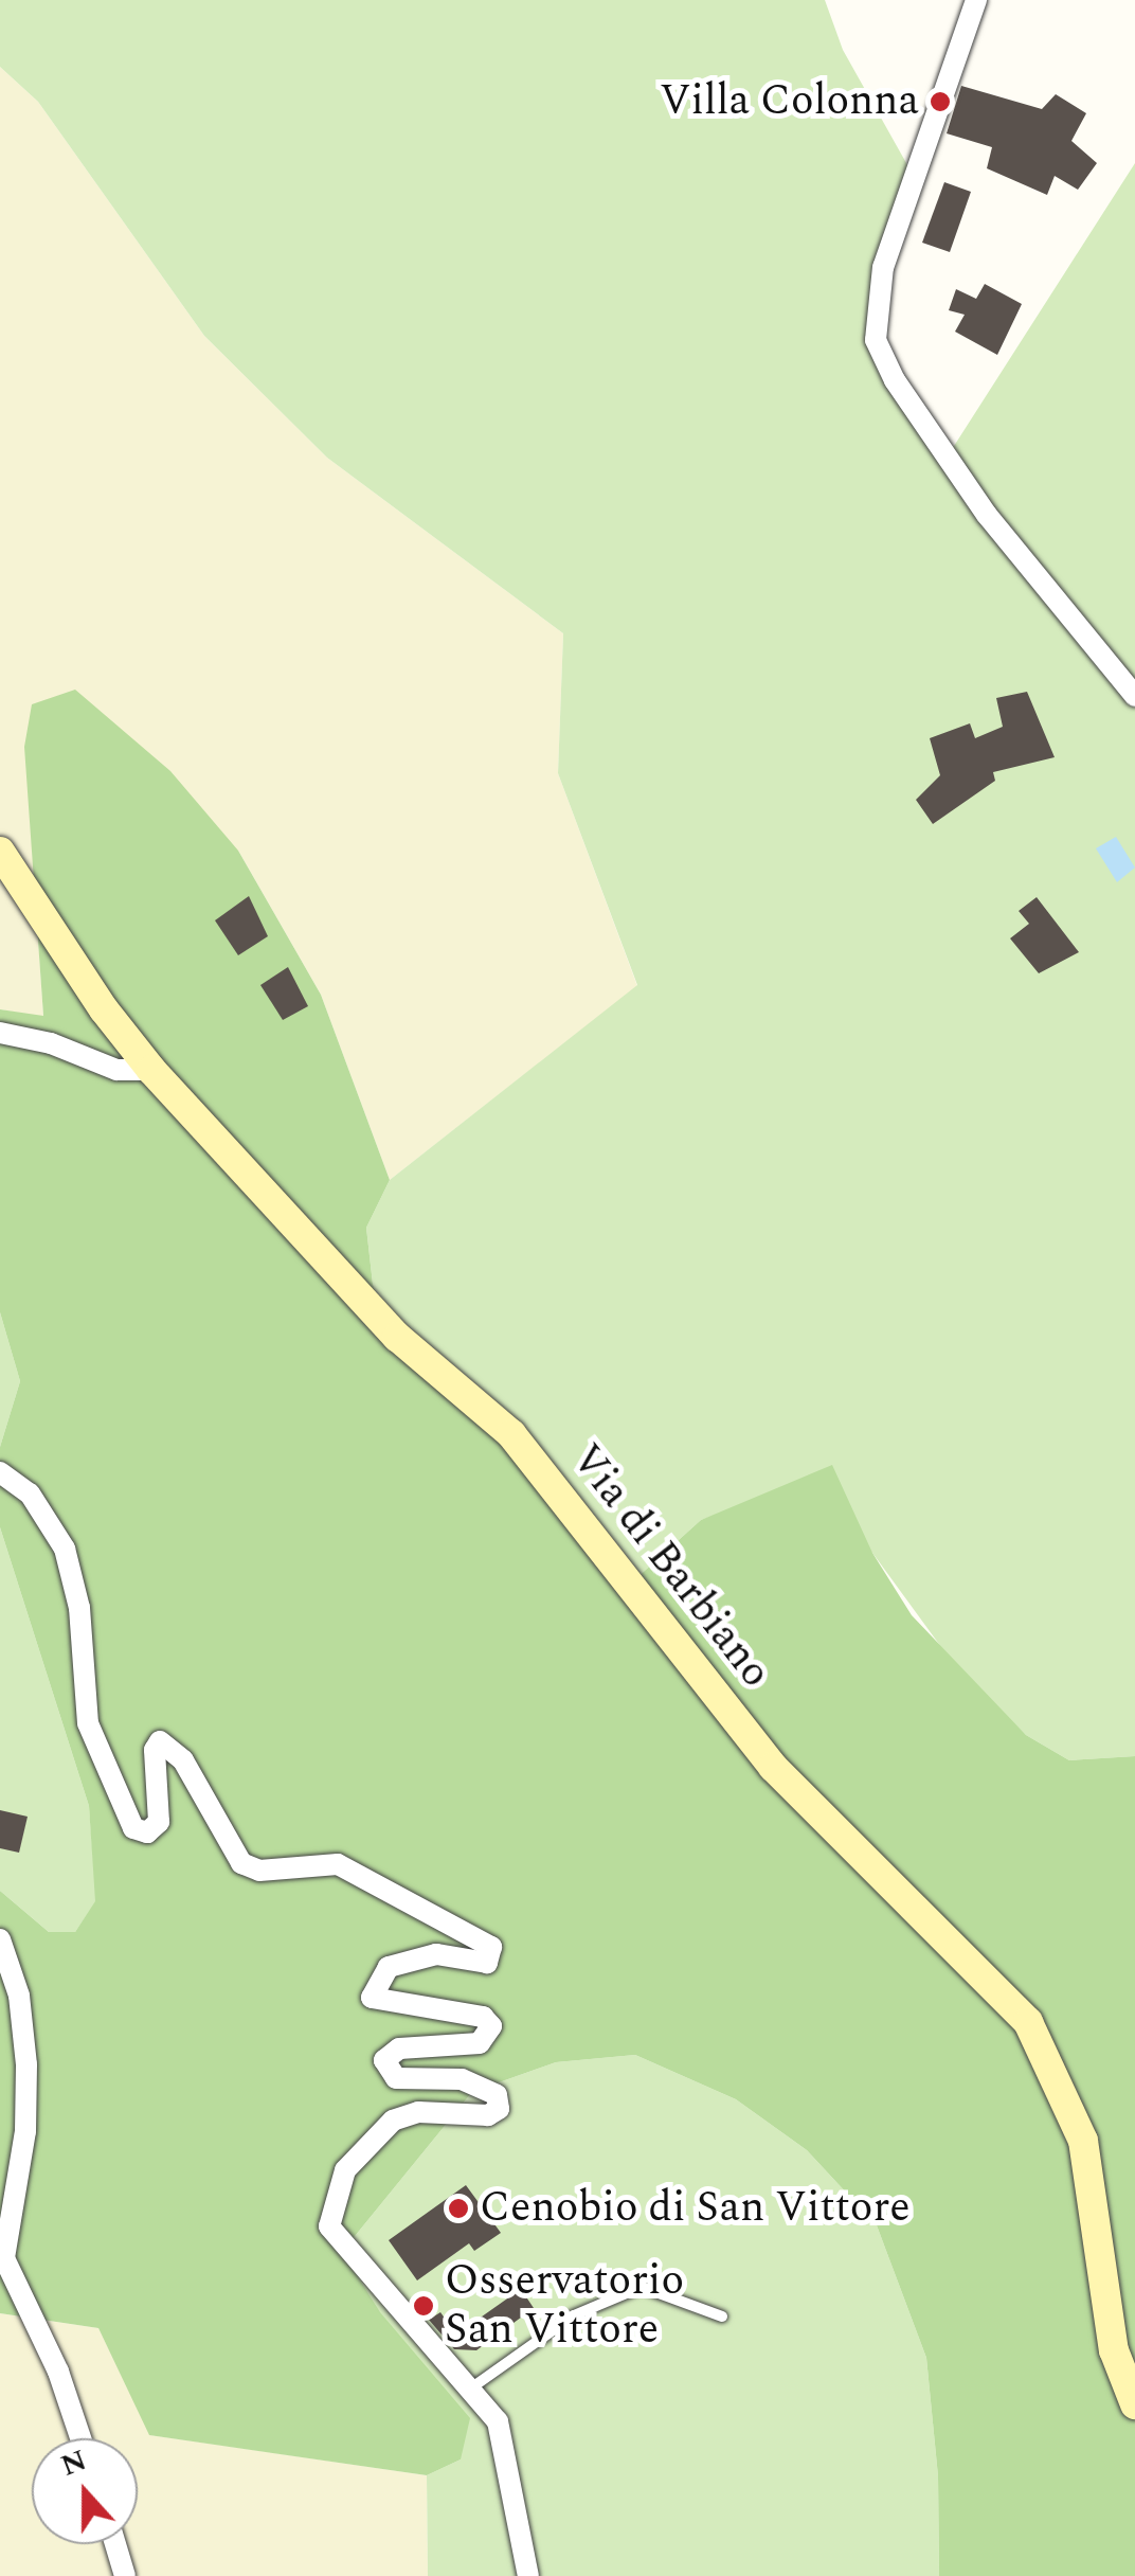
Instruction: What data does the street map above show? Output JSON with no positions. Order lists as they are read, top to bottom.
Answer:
{
  "streets": {
    "street": ["Via di Barbiano"]
  },
  "places": ["Villa Colonna", "Cenobio di San Vittore", "Osservatorio San Vittore"],
  "north": "top"
}
